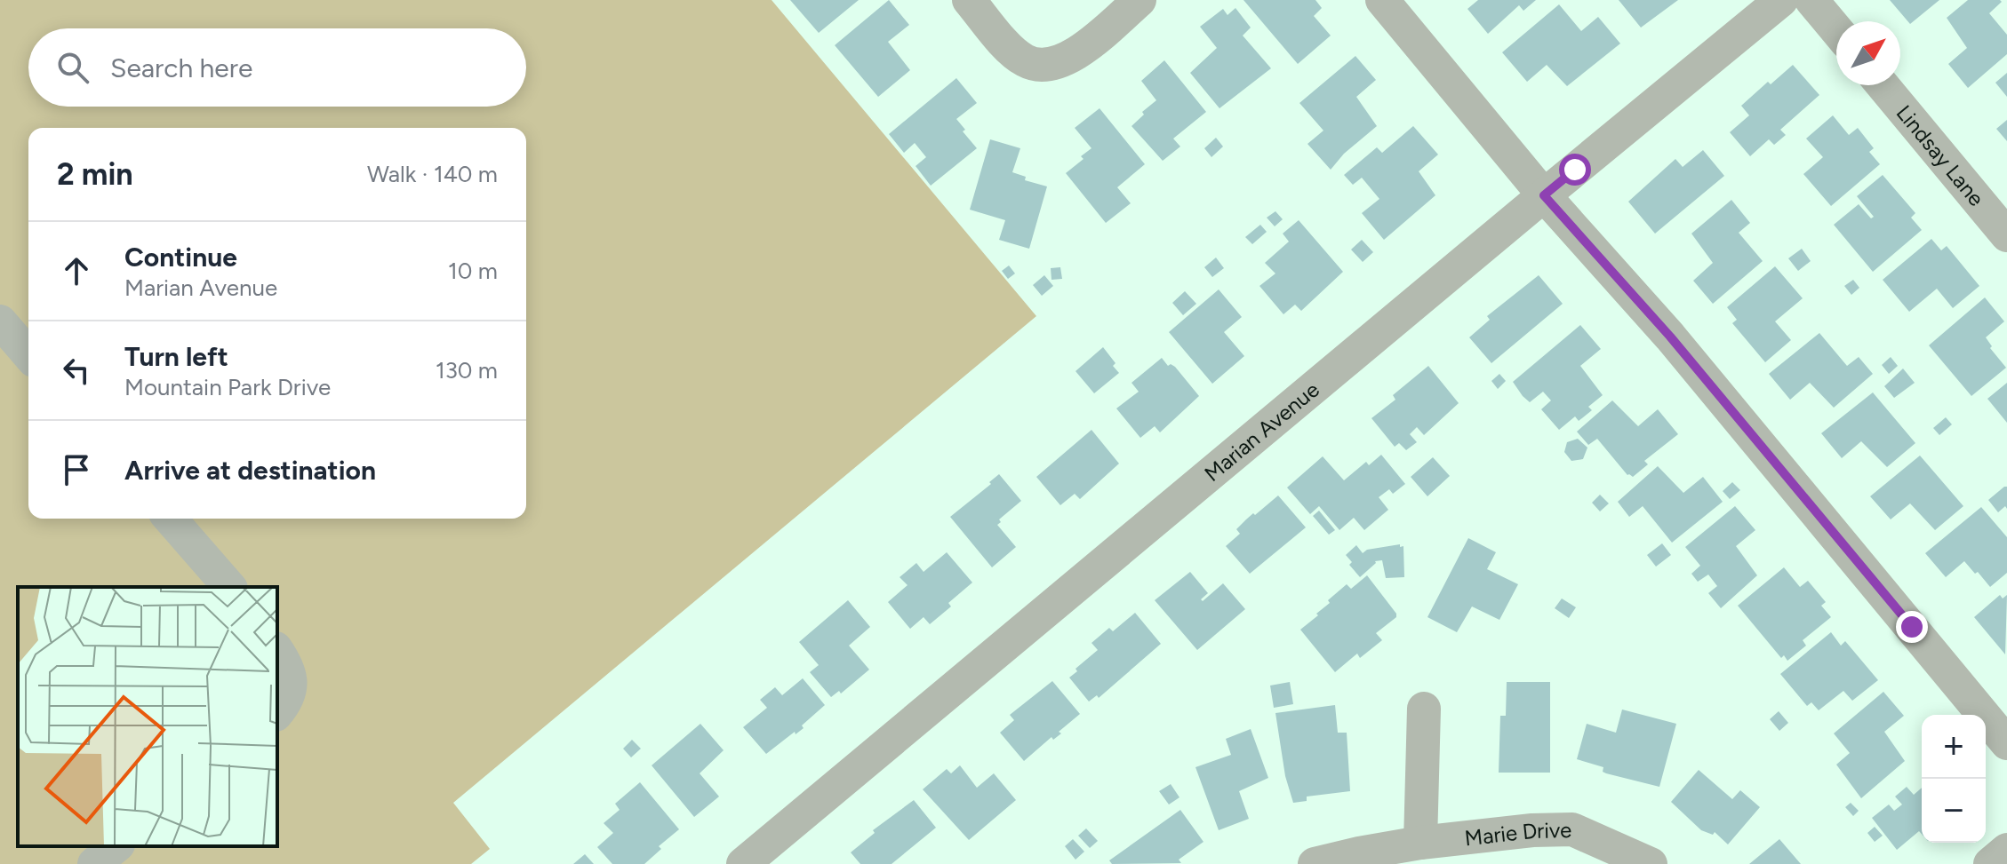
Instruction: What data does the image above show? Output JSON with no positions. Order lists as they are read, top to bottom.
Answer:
{
  "streets": {
    "street": ["Lindsay Lane", "Marian Avenue", "Marie Drive"]
  },
  "north": "top right",
  "page": {
    "search": "Search here",
    "heading": ["2 min", "Walk · 140 m"],
    "list": [
      ["Continue", "Marian Avenue", "10 m"],
      ["Turn left", "Mountain Park Drive", "130 m"],
      "Arrive at destination"
    ],
    "map_buttons": ["+", "−"]
  }
}
